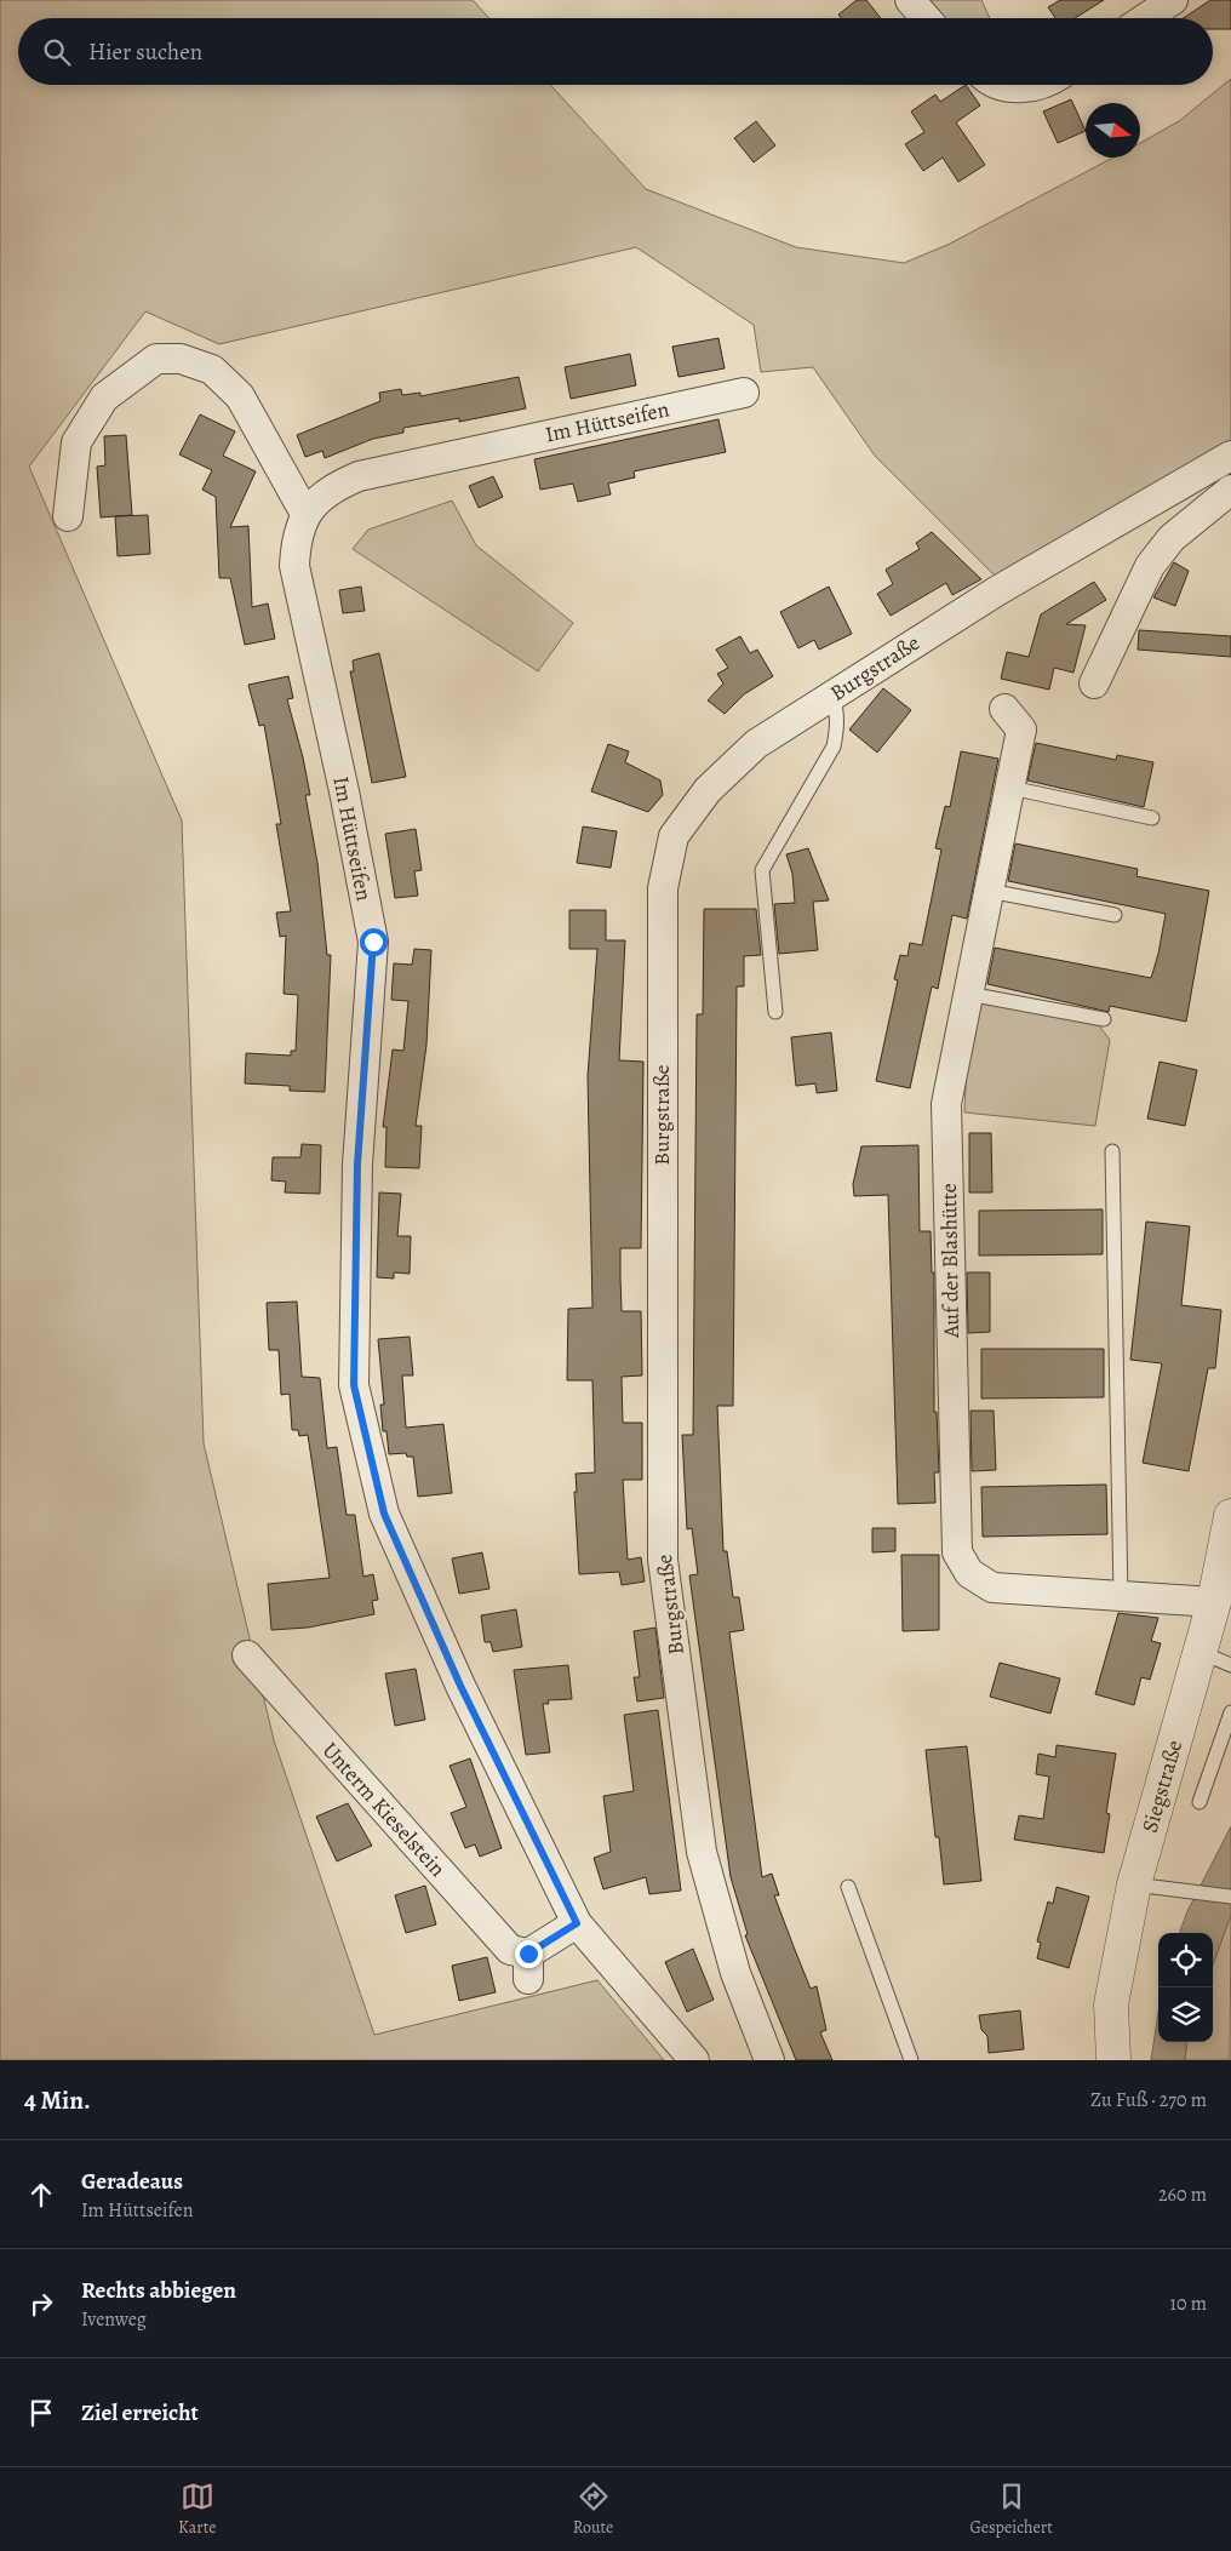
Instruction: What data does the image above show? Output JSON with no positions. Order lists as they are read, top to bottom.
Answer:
{
  "streets": {
    "street": [
      "Im Hüttseifen",
      "Burgstraße",
      "Auf der Blashütte",
      "Siegstraße",
      "Unterm Kieselstein"
    ]
  },
  "crossings": [
    ["Im Hüttseifen", "Unterm Kieselstein"],
    ["Auf der Blashütte", "Siegstraße"]
  ],
  "north": "right",
  "page": {
    "search": "Hier suchen",
    "heading": ["4 Min.", "Zu Fuß · 270 m"],
    "list": [
      ["Geradeaus", "Im Hüttseifen", "260 m"],
      ["Rechts abbiegen", "Ivenweg", "10 m"],
      "Ziel erreicht"
    ],
    "nav": ["Karte", "Route", "Gespeichert"]
  }
}
